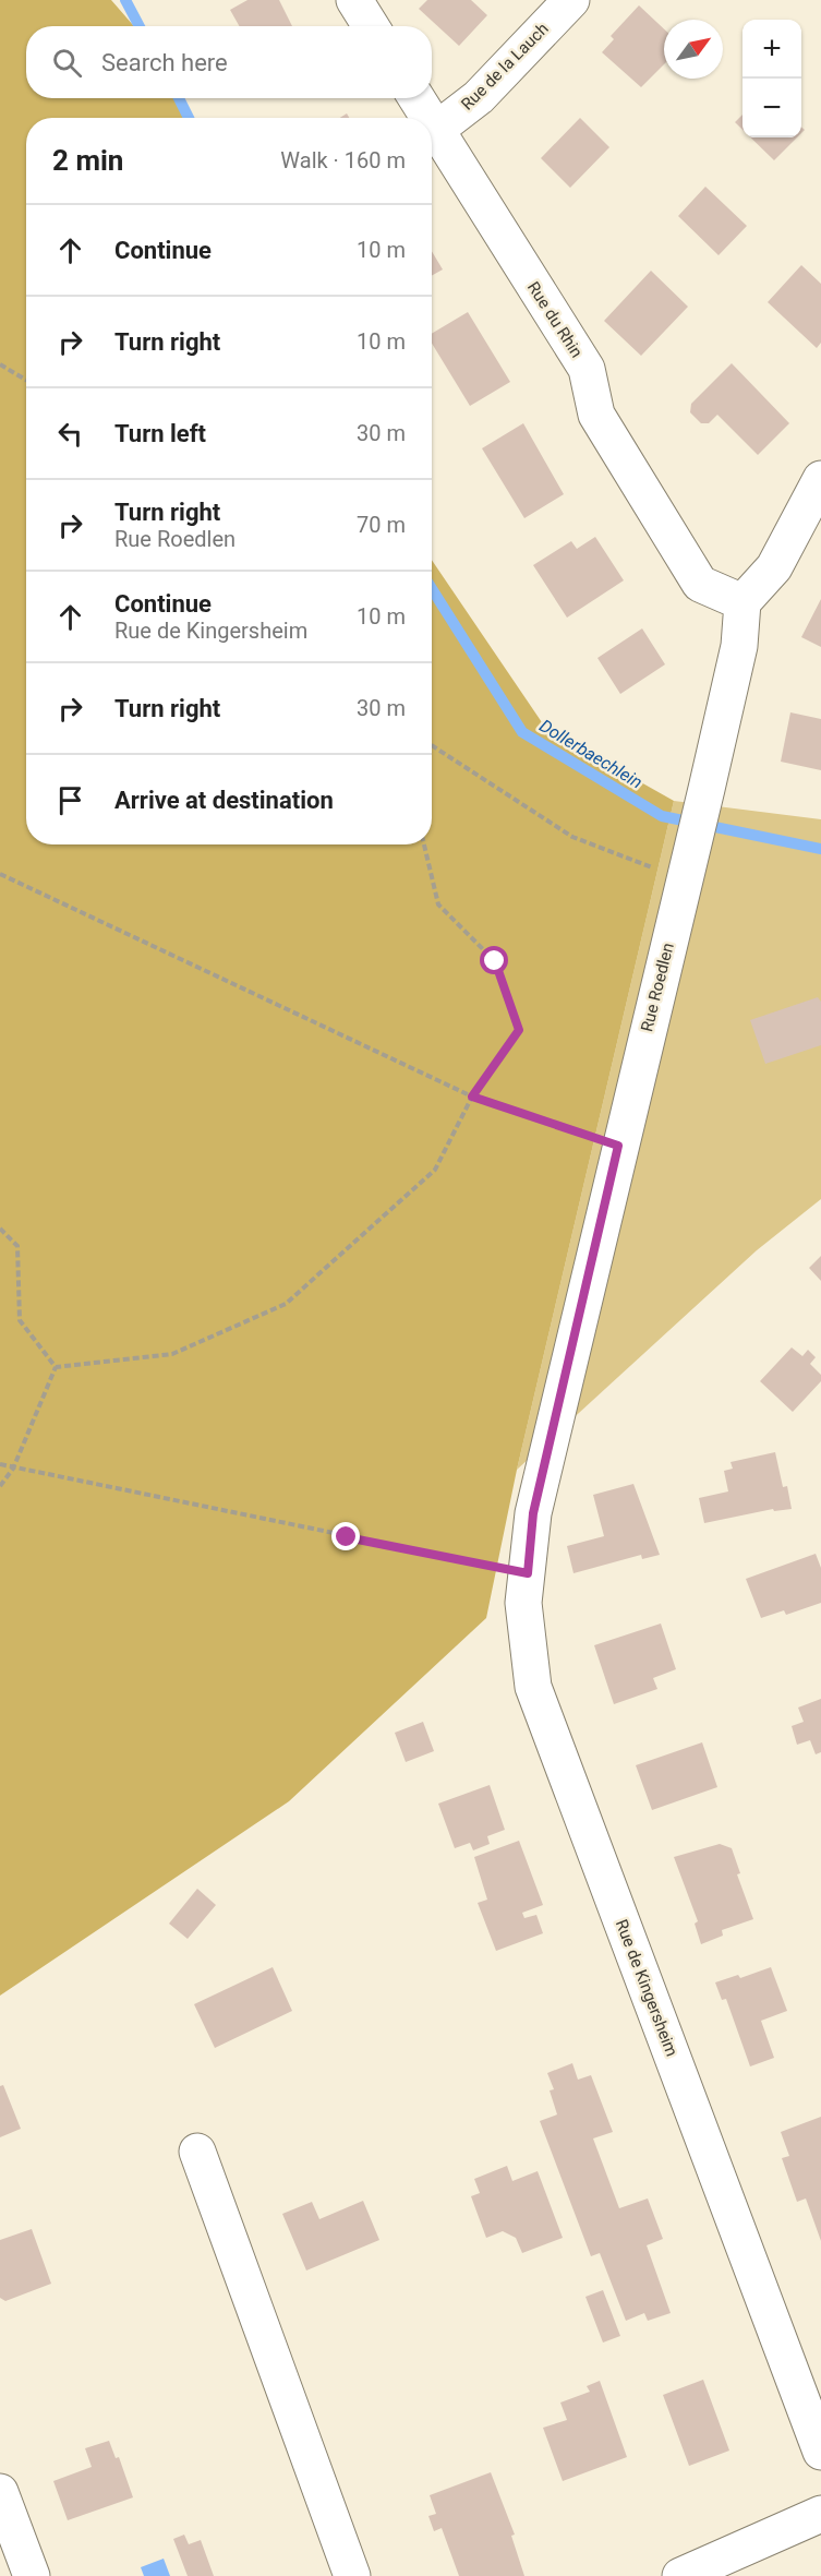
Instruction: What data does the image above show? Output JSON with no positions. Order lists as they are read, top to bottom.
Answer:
{
  "streets": {
    "street": [
      "Rue de la Lauch",
      "Rue du Rhin",
      "Rue Roedlen",
      "Rue de Kingersheim"
    ]
  },
  "crossings": [
    ["Rue de la Lauch", "Rue du Rhin"],
    ["Rue du Rhin", "Rue Roedlen"],
    ["Rue Roedlen", "Rue de Kingersheim"]
  ],
  "water": ["Dollerbaechlein"],
  "north": "top right",
  "page": {
    "map_buttons": ["+", "−"],
    "search": "Search here",
    "heading": ["2 min", "Walk · 160 m"],
    "list": [
      ["Continue", "10 m"],
      ["Turn right", "10 m"],
      ["Turn left", "30 m"],
      ["Turn right", "Rue Roedlen", "70 m"],
      ["Continue", "Rue de Kingersheim", "10 m"],
      ["Turn right", "30 m"],
      "Arrive at destination"
    ]
  }
}
